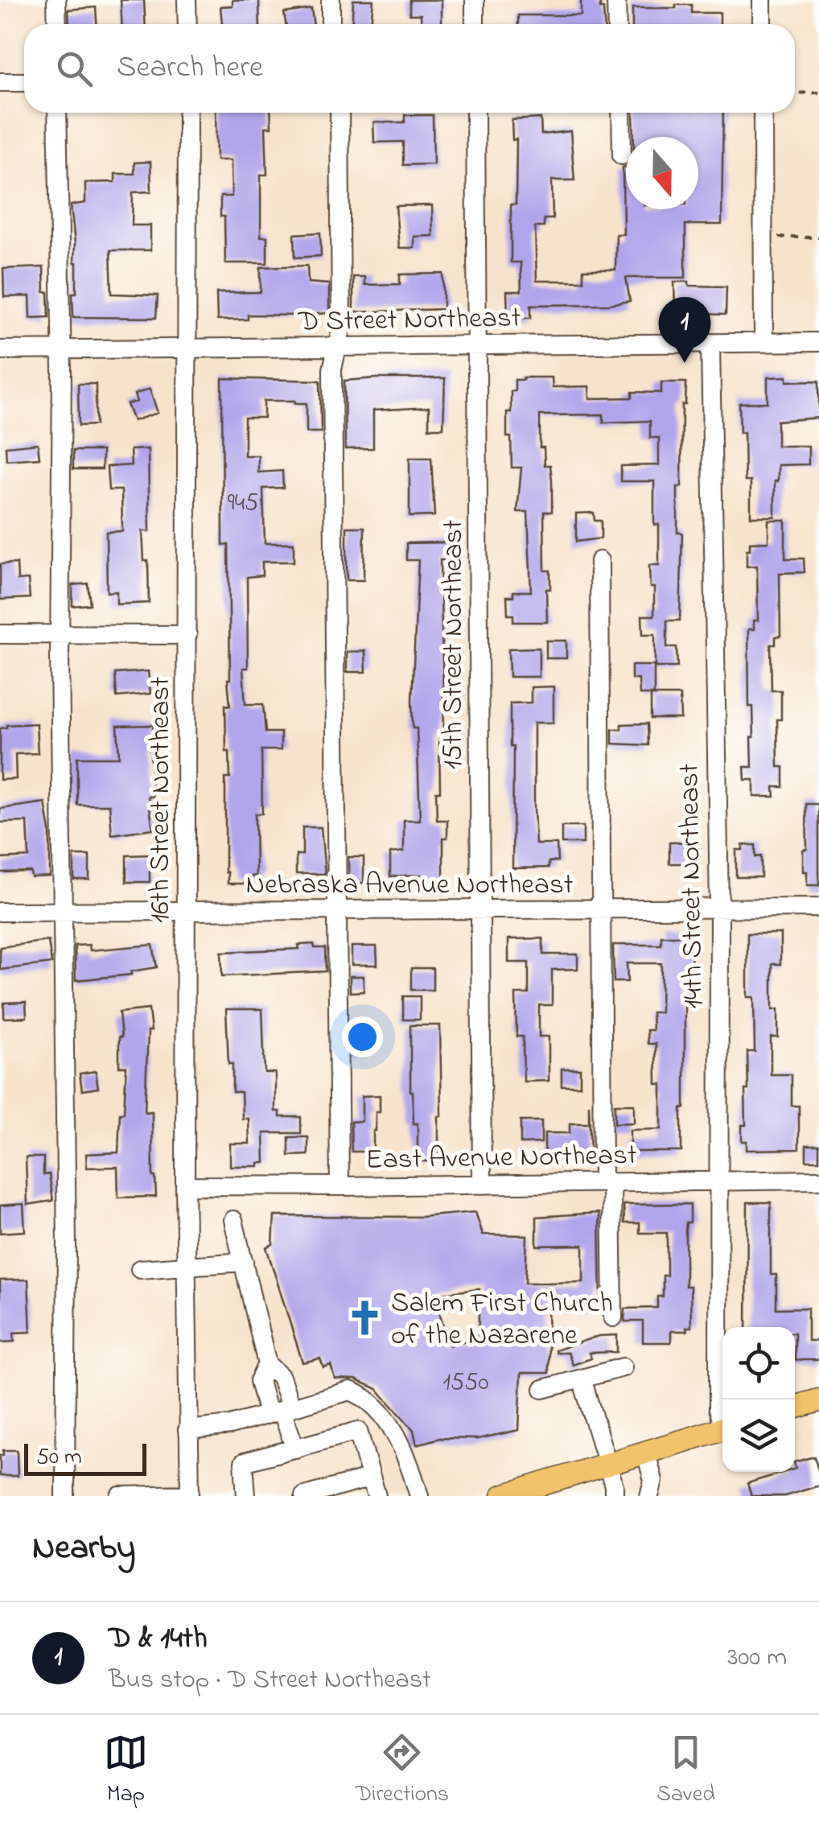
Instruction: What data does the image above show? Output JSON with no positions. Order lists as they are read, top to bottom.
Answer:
{
  "streets": {
    "street": [
      "D Street Northeast",
      "15th Street Northeast",
      "16th Street Northeast",
      "Nebraska Avenue Northeast",
      "14th Street Northeast",
      "East Avenue Northeast"
    ]
  },
  "crossings": [
    ["D Street Northeast", "15th Street Northeast"],
    ["D Street Northeast", "16th Street Northeast"],
    ["D Street Northeast", "14th Street Northeast"],
    ["15th Street Northeast", "Nebraska Avenue Northeast"],
    ["15th Street Northeast", "East Avenue Northeast"],
    ["16th Street Northeast", "Nebraska Avenue Northeast"],
    ["16th Street Northeast", "East Avenue Northeast"],
    ["Nebraska Avenue Northeast", "14th Street Northeast"],
    ["14th Street Northeast", "East Avenue Northeast"]
  ],
  "places": {
    "church": ["Salem First Church of the Nazarene"]
  },
  "house_numbers": ["945", "1550"],
  "scale_bar": "50 m",
  "north": "bottom",
  "page": {
    "search": "Search here",
    "pins": "1",
    "scale": "50 m",
    "heading": "Nearby",
    "list": [
      {
        "mark": "1",
        "name": "D & 14th",
        "note": "Bus stop · D Street Northeast",
        "value": "300 m"
      }
    ],
    "nav": ["Map", "Directions", "Saved"]
  }
}
